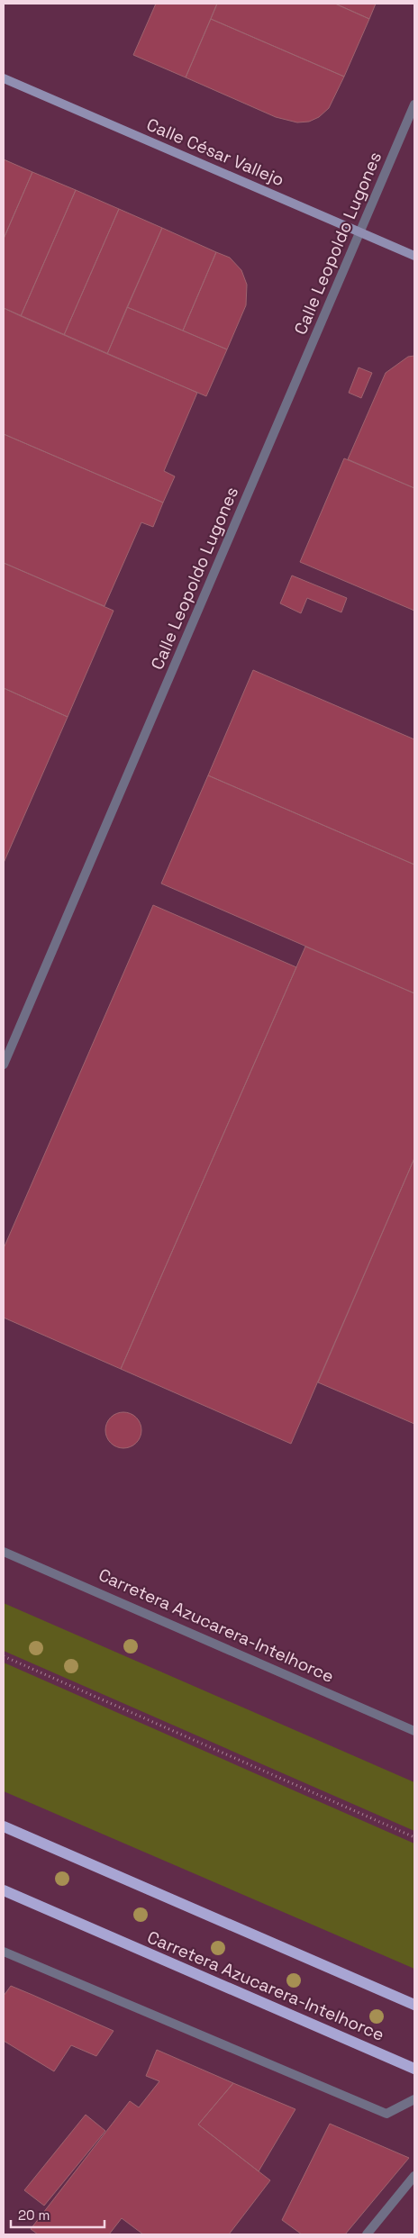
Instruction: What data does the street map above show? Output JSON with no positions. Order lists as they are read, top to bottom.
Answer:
{
  "streets": {
    "main road": ["Carretera Azucarera-Intelhorce"],
    "street": ["Calle César Vallejo", "Calle Leopoldo Lugones"]
  },
  "crossings": [
    ["Calle César Vallejo", "Calle Leopoldo Lugones"]
  ],
  "scale_bar": "20 m"
}
